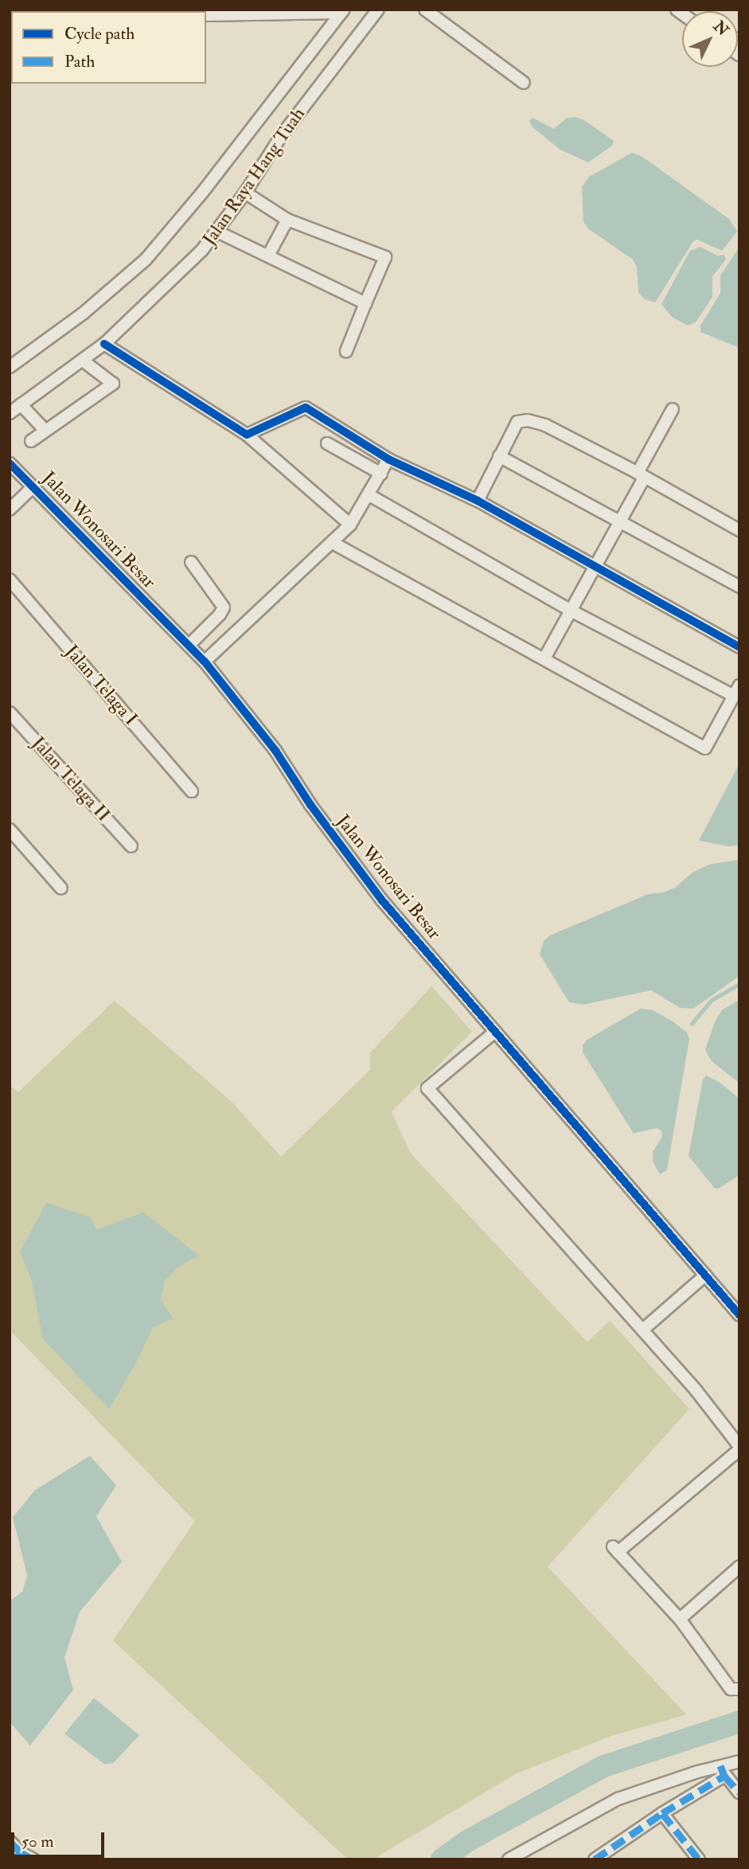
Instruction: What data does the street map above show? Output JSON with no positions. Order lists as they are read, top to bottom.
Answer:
{
  "streets": {
    "street": [
      "Jalan Raya Hang Tuah",
      "Jalan Wonosari Besar",
      "Jalan Telaga I",
      "Jalan Telaga II"
    ]
  },
  "legend": ["Cycle path", "Path"],
  "scale_bar": "50 m",
  "north": "top right"
}
